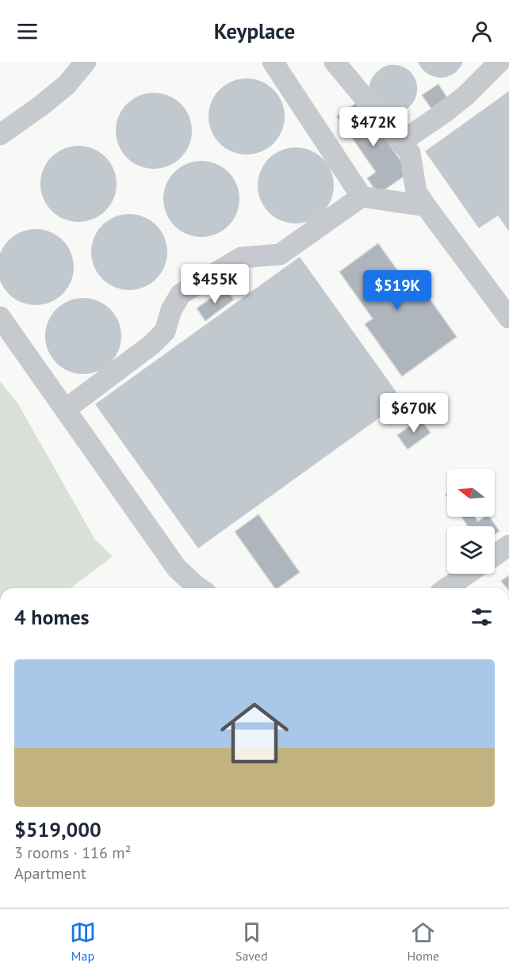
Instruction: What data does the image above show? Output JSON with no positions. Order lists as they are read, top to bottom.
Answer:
{
  "north": "left",
  "page": {
    "header": "Keyplace",
    "price": [
      "$472K",
      "$455K",
      "$519K",
      "$670K"
    ],
    "heading": "4 homes",
    "list": [
      {
        "name": "$519,000",
        "note": "3 rooms · 116 m² · Apartment"
      }
    ],
    "tabs": ["Map", "Saved", "Home"]
  }
}
